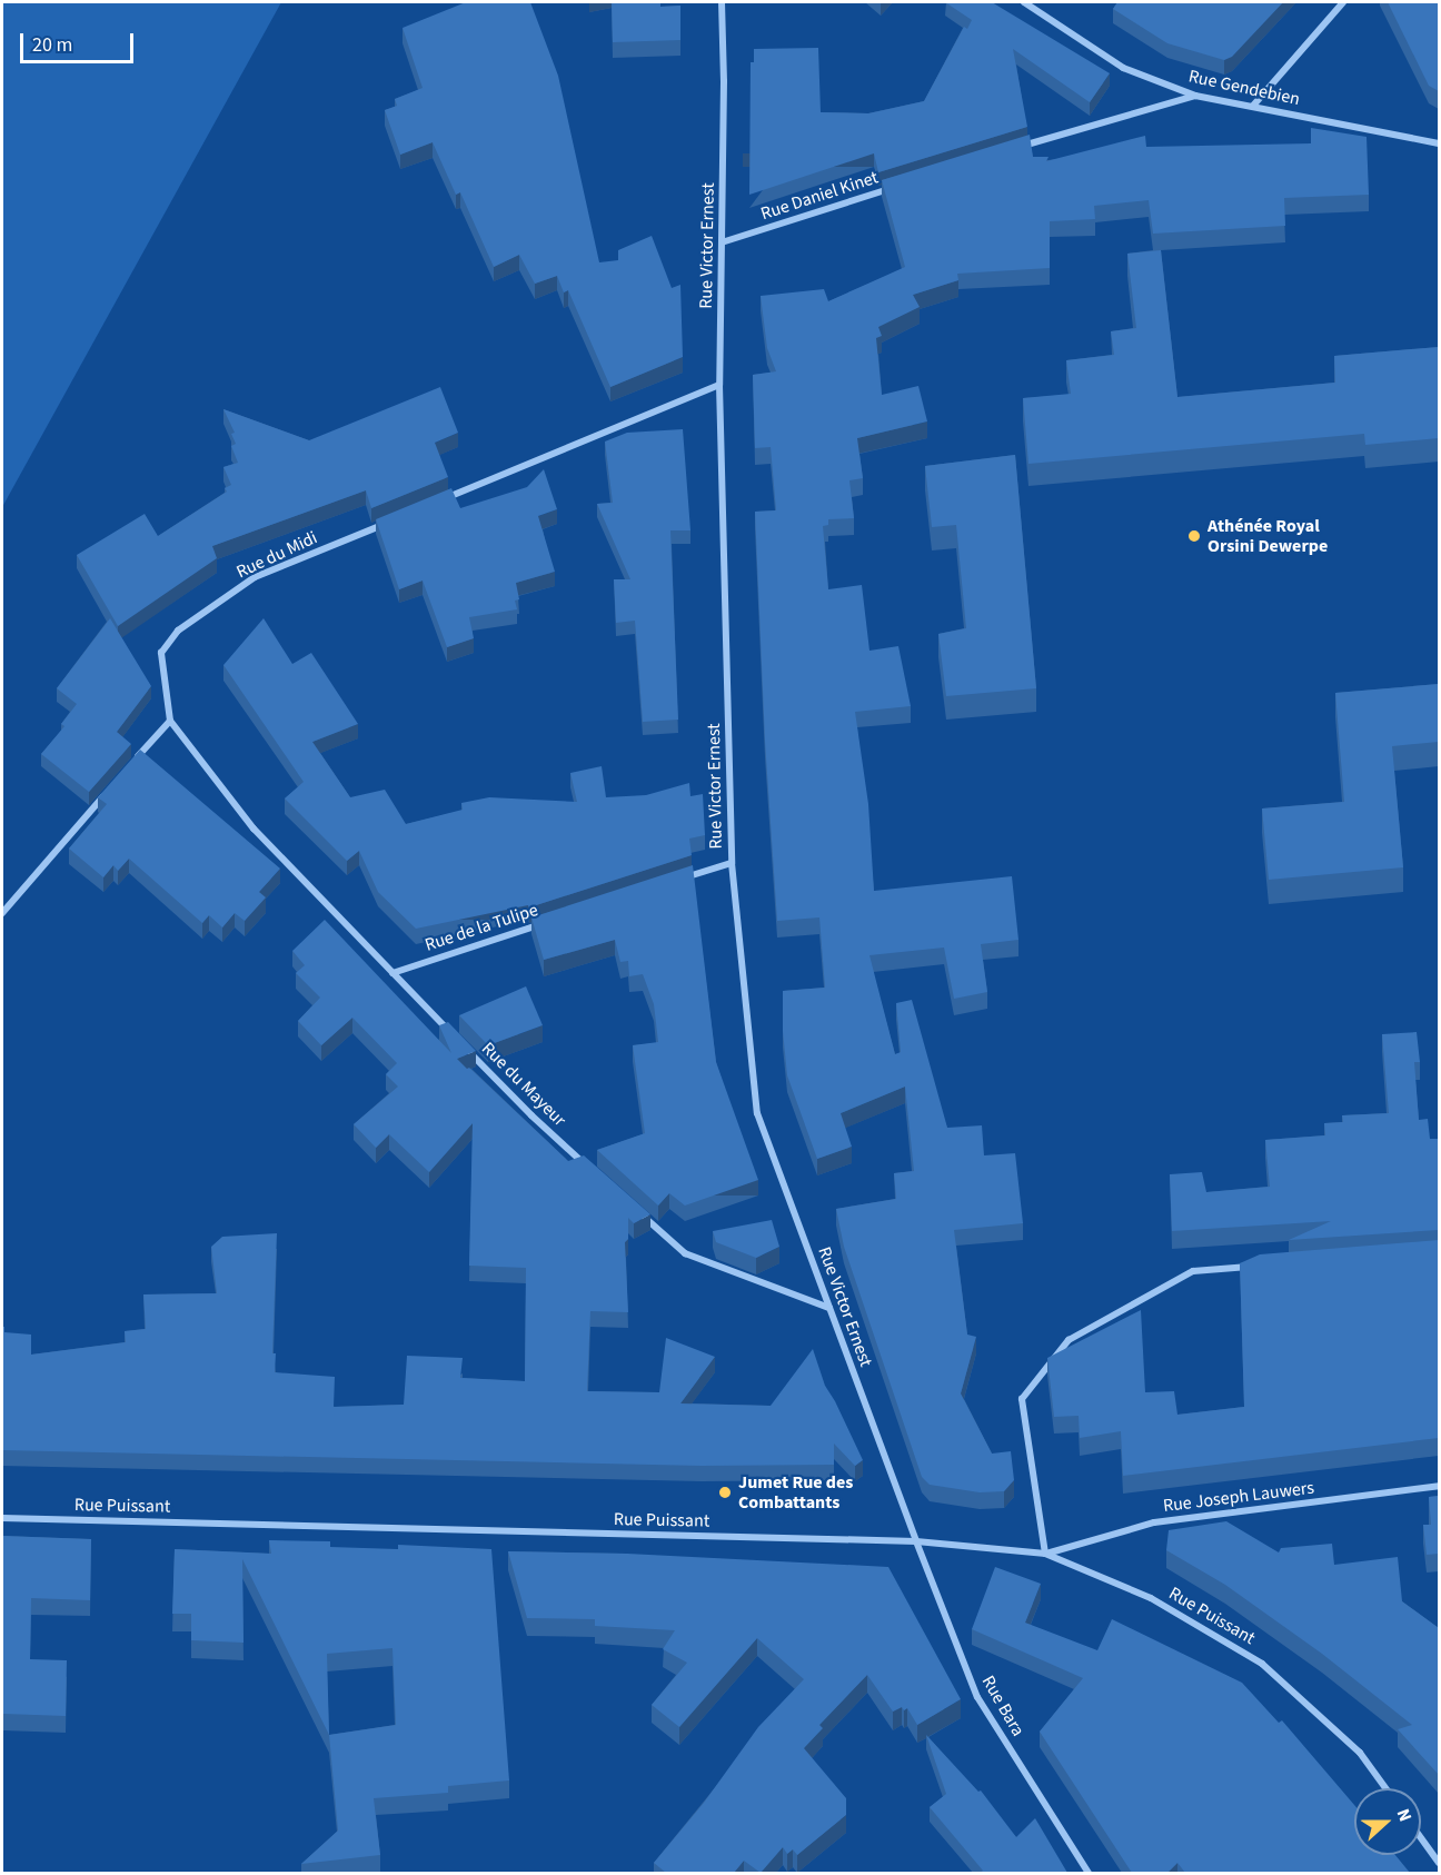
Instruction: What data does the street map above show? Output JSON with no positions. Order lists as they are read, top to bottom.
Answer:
{
  "streets": {
    "street": [
      "Rue Gendebien",
      "Rue Daniel Kinet",
      "Rue Victor Ernest",
      "Rue du Midi",
      "Rue de la Tulipe",
      "Rue du Mayeur",
      "Rue Joseph Lauwers",
      "Rue Puissant",
      "Rue Bara"
    ]
  },
  "crossings": [
    ["Rue Daniel Kinet", "Rue Victor Ernest"],
    ["Rue Victor Ernest", "Rue Puissant"],
    ["Rue Victor Ernest", "Rue Bara"],
    ["Rue du Midi", "Rue du Mayeur"],
    ["Rue de la Tulipe", "Rue du Mayeur"],
    ["Rue Joseph Lauwers", "Rue Puissant"],
    ["Rue Puissant", "Rue Bara"]
  ],
  "places": ["Athénée Royal Orsini Dewerpe", "Jumet Rue des Combattants"],
  "scale_bar": "20 m",
  "north": "right"
}
